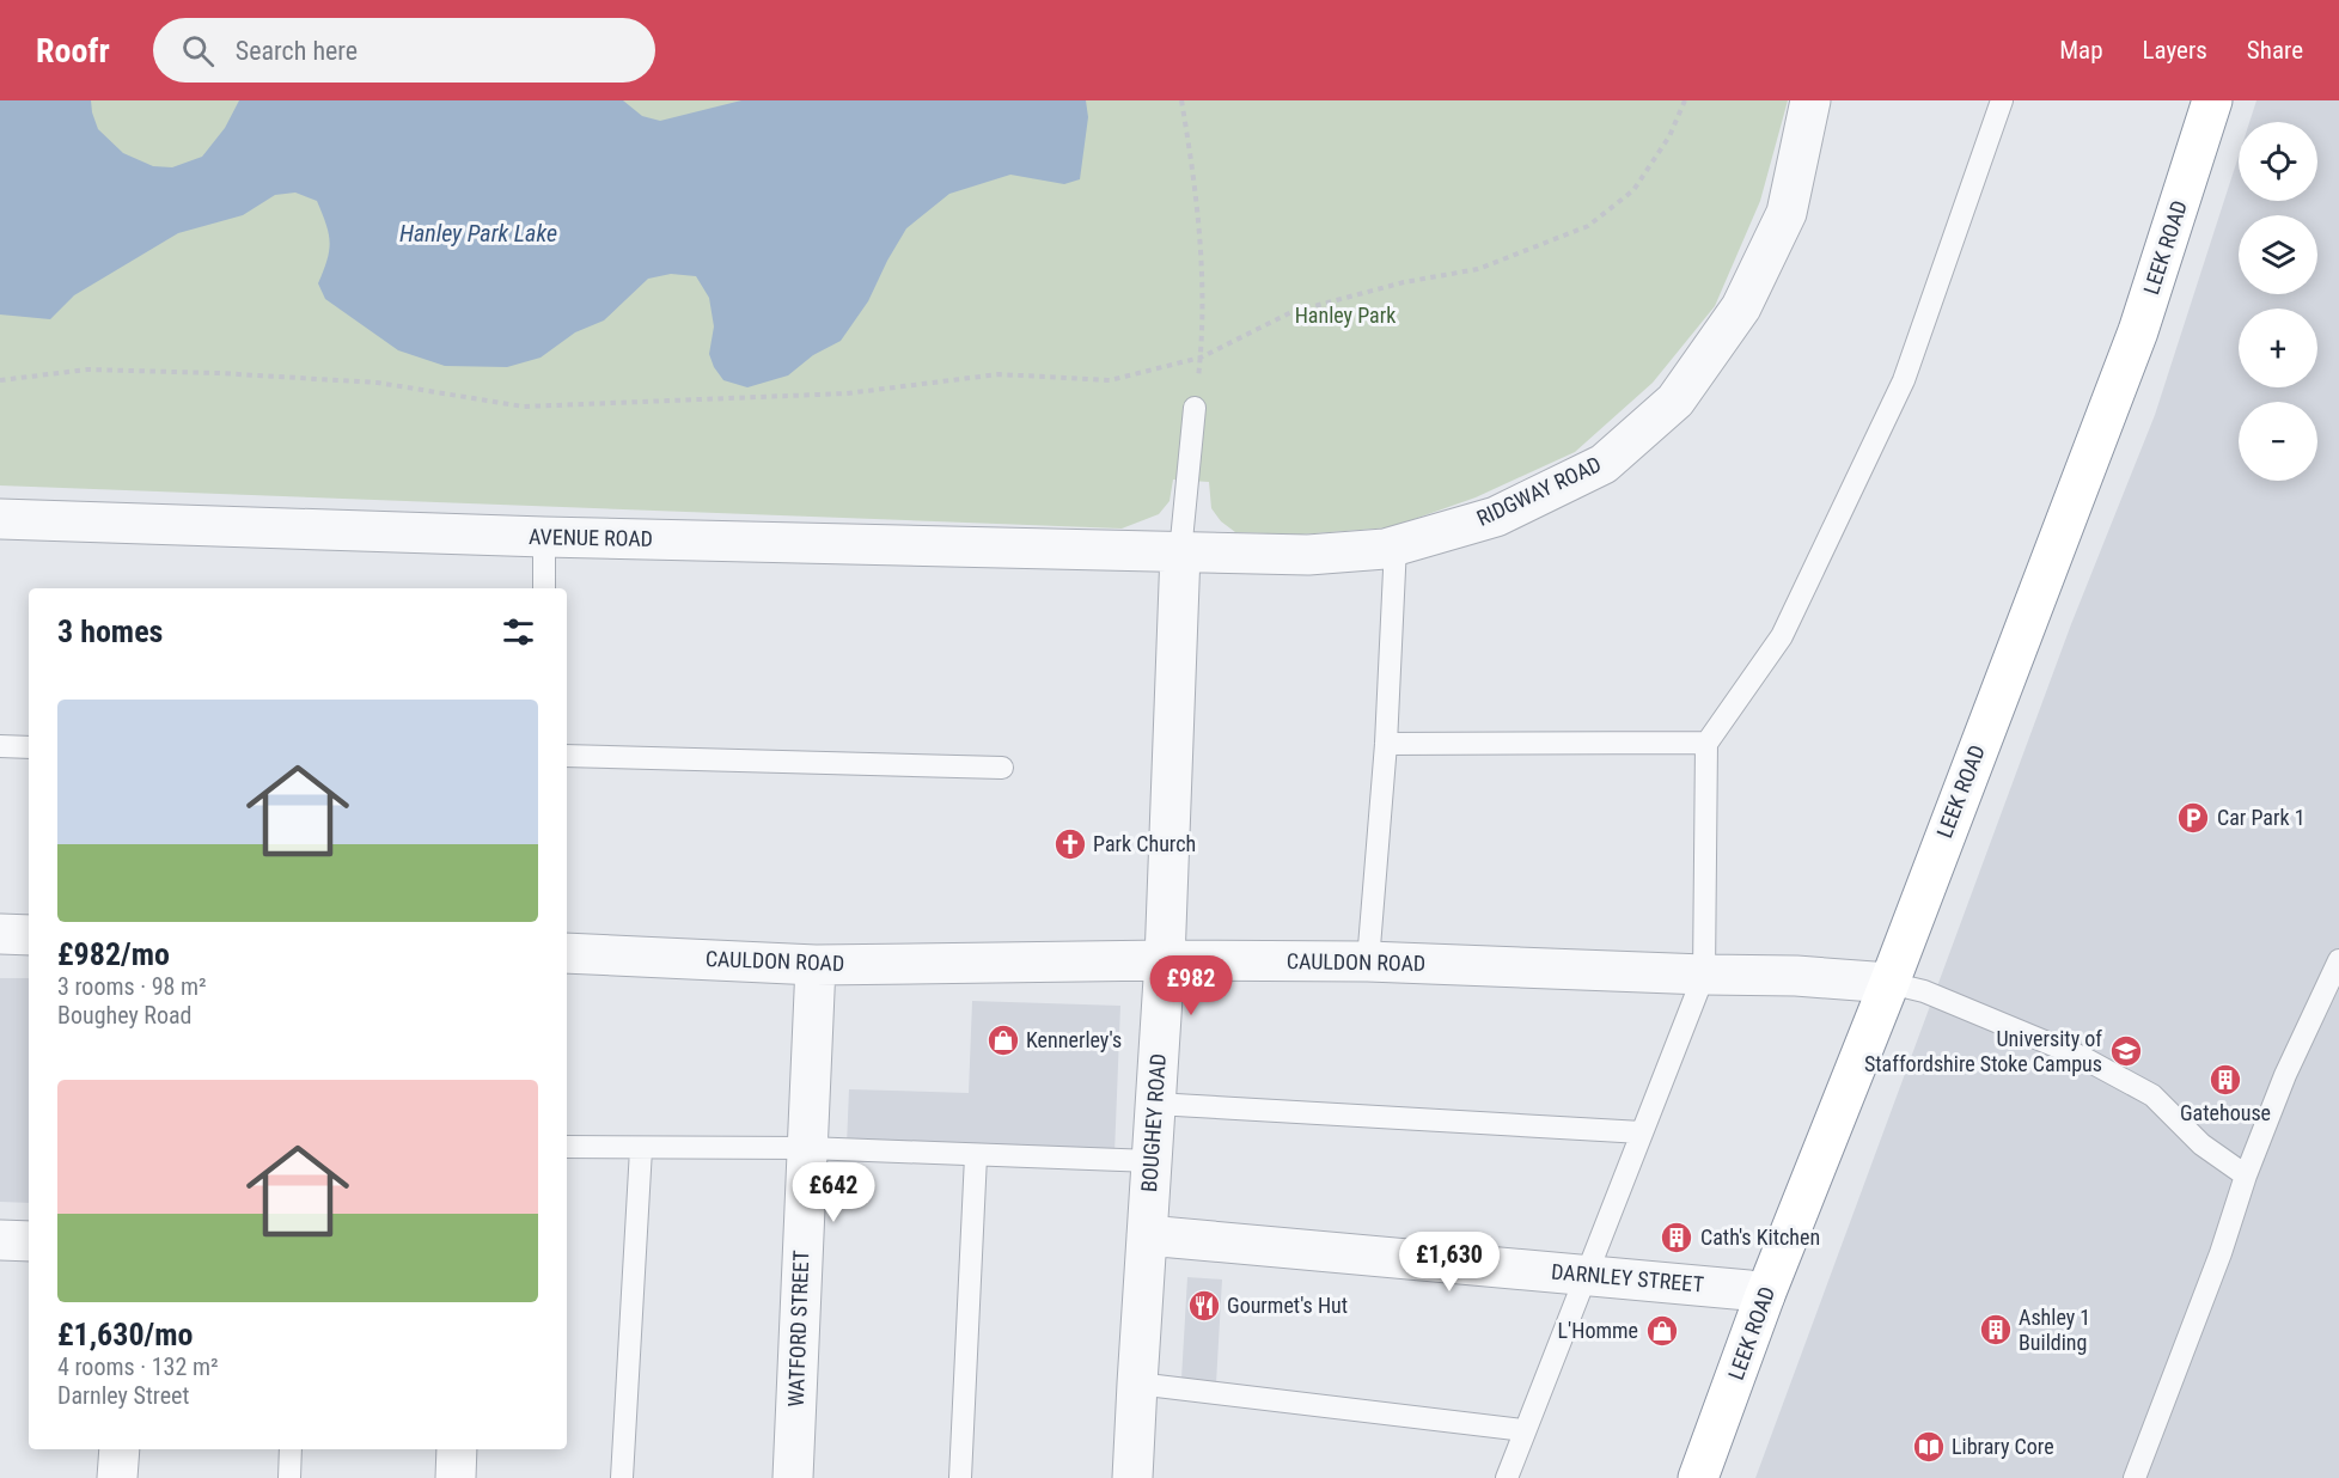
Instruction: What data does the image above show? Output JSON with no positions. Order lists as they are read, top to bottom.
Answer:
{
  "streets": {
    "highway": ["LEEK ROAD"],
    "street": [
      "RIDGWAY ROAD",
      "AVENUE ROAD",
      "CAULDON ROAD",
      "BOUGHEY ROAD",
      "DARNLEY STREET",
      "WATFORD STREET"
    ]
  },
  "crossings": [
    ["LEEK ROAD", "CAULDON ROAD"],
    ["LEEK ROAD", "DARNLEY STREET"],
    ["RIDGWAY ROAD", "AVENUE ROAD"],
    ["RIDGWAY ROAD", "BOUGHEY ROAD"],
    ["AVENUE ROAD", "BOUGHEY ROAD"],
    ["CAULDON ROAD", "BOUGHEY ROAD"],
    ["CAULDON ROAD", "WATFORD STREET"],
    ["BOUGHEY ROAD", "DARNLEY STREET"]
  ],
  "water": ["Hanley Park Lake"],
  "parks": ["Hanley Park"],
  "places": {
    "parking": ["Car Park 1"],
    "church": ["Park Church"],
    "shop": ["Kennerley's", "L'Homme"],
    "school or university": ["University of Staffordshire Stoke Campus"],
    "building": ["Gatehouse", "Cath's Kitchen", "Ashley 1 Building"],
    "restaurant": ["Gourmet's Hut"],
    "library": ["Library Core"]
  },
  "page": {
    "header": "Roofr",
    "search": "Search here",
    "nav": ["Map", "Layers", "Share"],
    "map_buttons": ["+", "−"],
    "heading": "3 homes",
    "list": [
      {
        "name": "£982/mo",
        "note": "3 rooms · 98 m² · Boughey Road"
      },
      {
        "name": "£1,630/mo",
        "note": "4 rooms · 132 m² · Darnley Street"
      }
    ],
    "price": ["£982", "£642", "£1,630"]
  }
}
